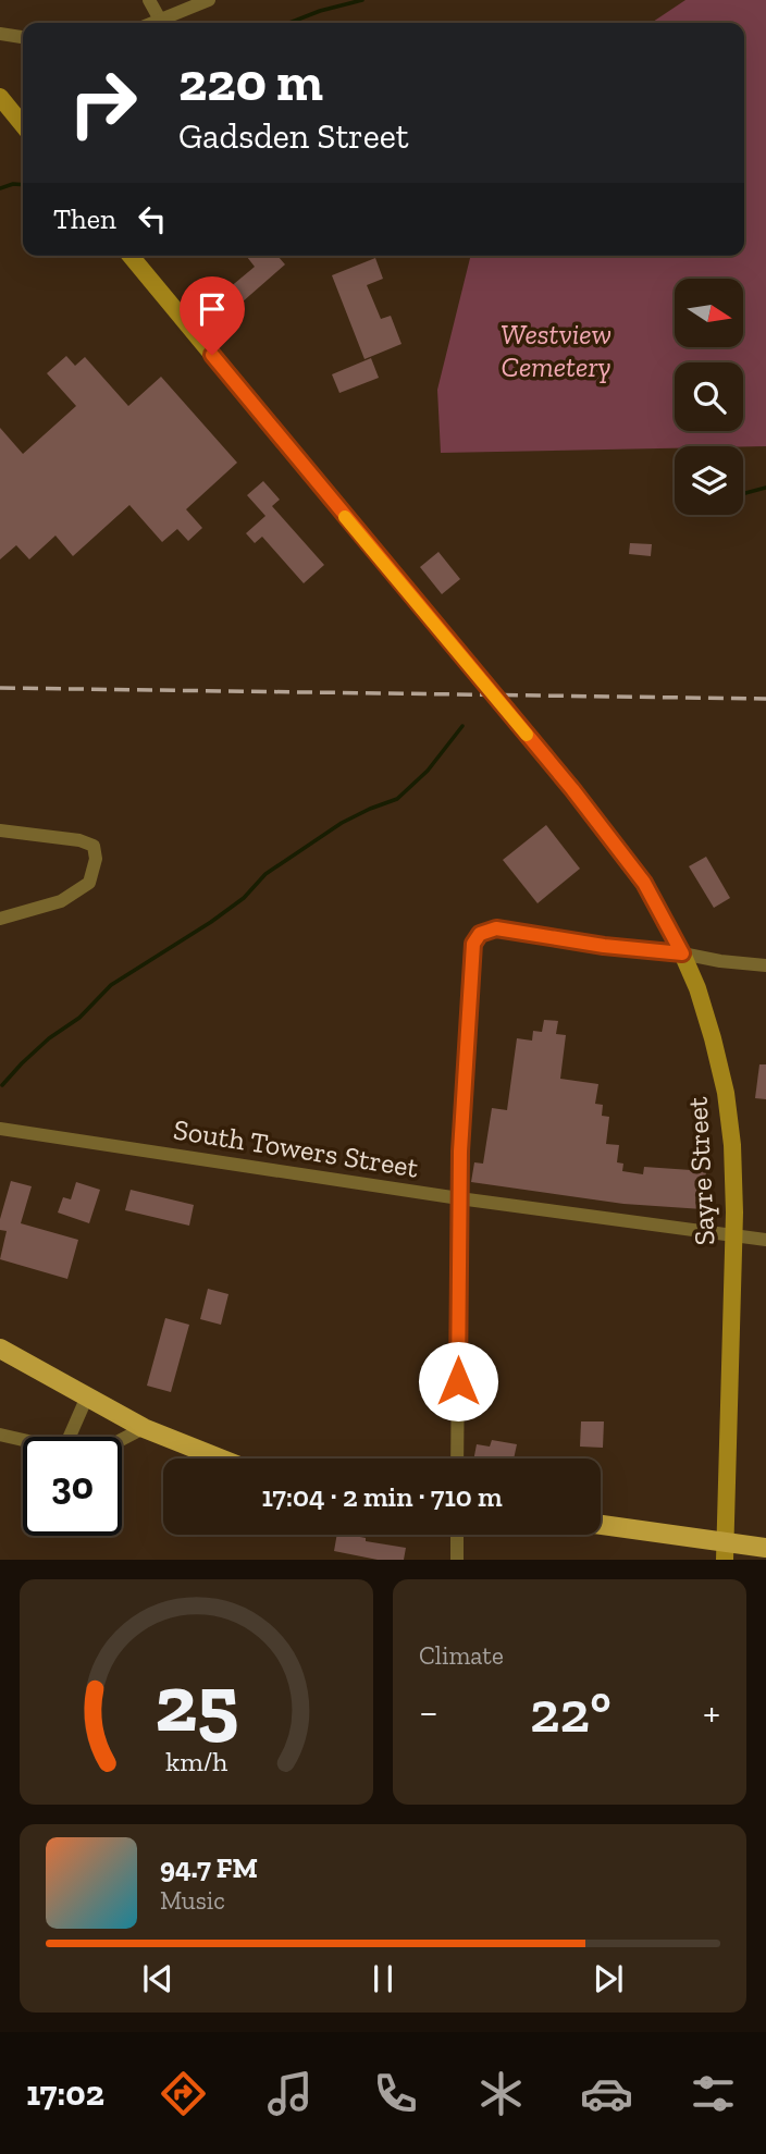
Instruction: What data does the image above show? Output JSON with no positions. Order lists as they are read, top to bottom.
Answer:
{
  "streets": {
    "main road": ["Sayre Street"],
    "street": ["South Towers Street"]
  },
  "crossings": [
    ["South Towers Street", "Sayre Street"]
  ],
  "parks": ["Westview Cemetery"],
  "north": "right",
  "page": {
    "turn": ["220 m", "Gadsden Street"],
    "then": "Then",
    "limit": "30",
    "trip": "17:04 · 2 min · 710 m",
    "tile": "Climate",
    "heat": ["−", "22°", "+"],
    "song": ["94.7 FM", "Music"],
    "tabs": "17:02",
    "gauge": ["25", "km/h"]
  }
}
